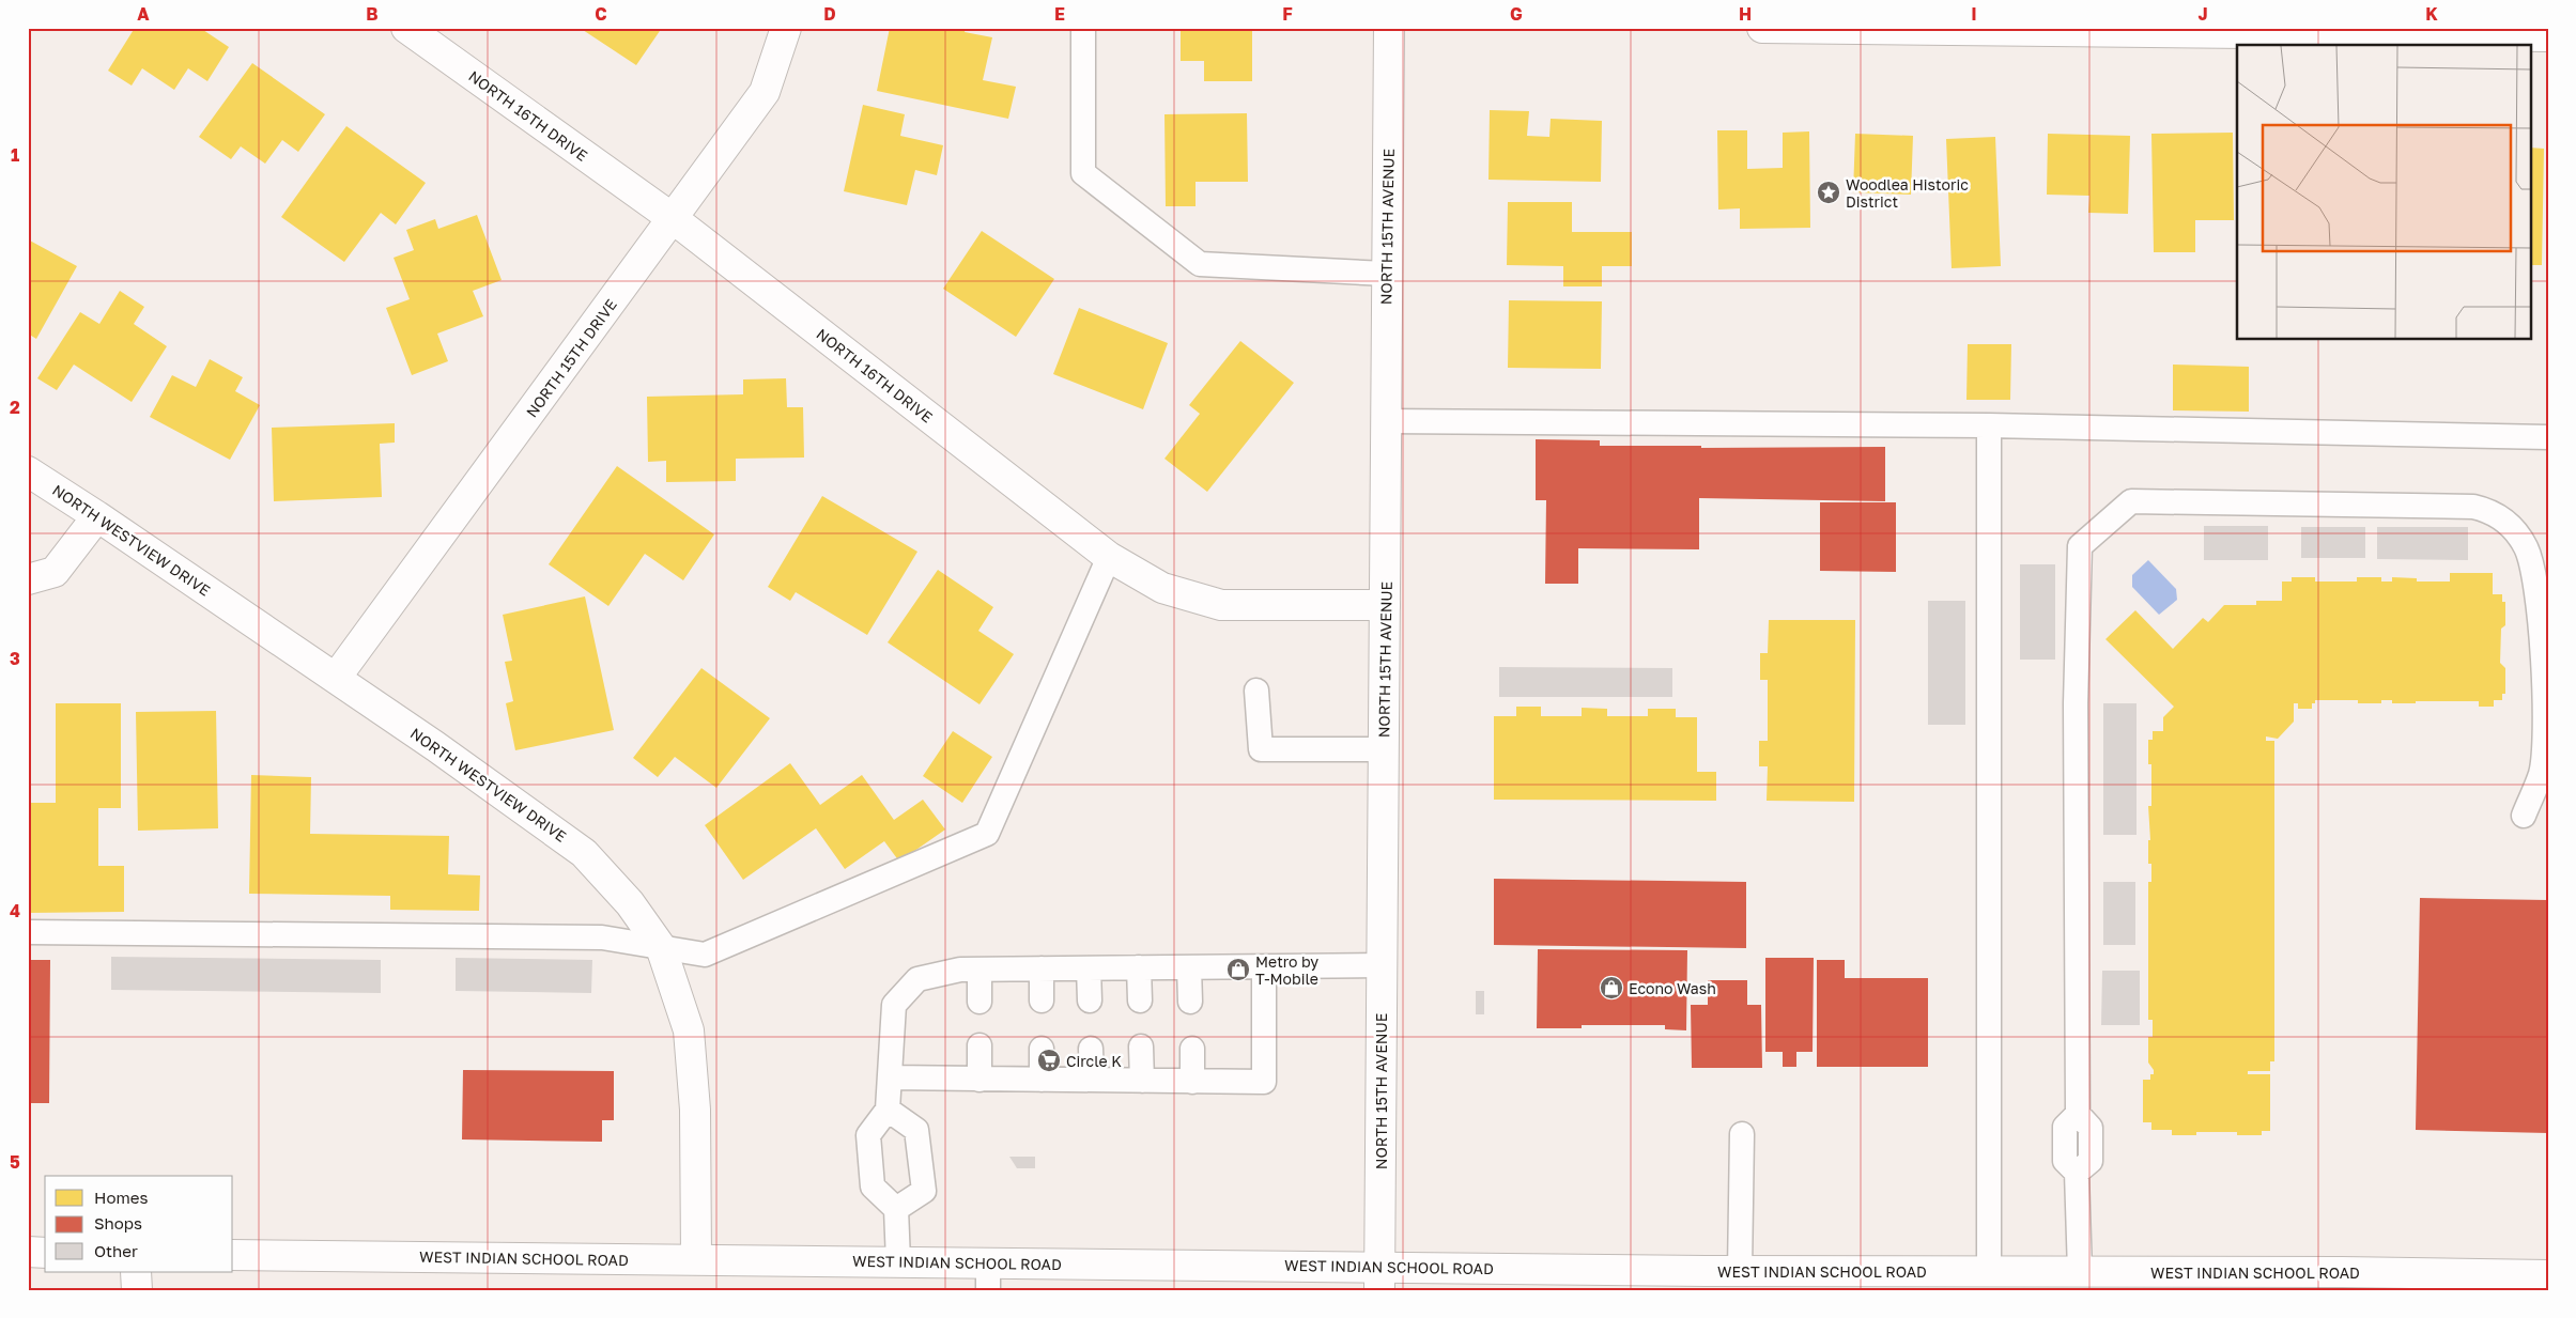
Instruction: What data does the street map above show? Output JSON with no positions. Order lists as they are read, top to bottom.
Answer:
{
  "streets": {
    "street": [
      "NORTH 16TH DRIVE",
      "NORTH 15TH AVENUE",
      "NORTH 15TH DRIVE",
      "NORTH WESTVIEW DRIVE",
      "WEST INDIAN SCHOOL ROAD"
    ]
  },
  "crossings": [
    ["NORTH 16TH DRIVE", "NORTH 15TH AVENUE"],
    ["NORTH 16TH DRIVE", "NORTH 15TH DRIVE"],
    ["NORTH 15TH AVENUE", "WEST INDIAN SCHOOL ROAD"],
    ["NORTH 15TH DRIVE", "NORTH WESTVIEW DRIVE"],
    ["NORTH WESTVIEW DRIVE", "WEST INDIAN SCHOOL ROAD"]
  ],
  "places": {
    "place": ["Woodlea Historic District"],
    "shop": ["Metro by T-Mobile", "Econo Wash"],
    "supermarket": ["Circle K"]
  },
  "legend": ["Homes", "Shops", "Other"],
  "grid": {
    "columns": [
      "A",
      "B",
      "C",
      "D",
      "E",
      "F",
      "G",
      "H",
      "I",
      "J",
      "K"
    ],
    "rows": [
      "1",
      "2",
      "3",
      "4",
      "5"
    ]
  }
}
